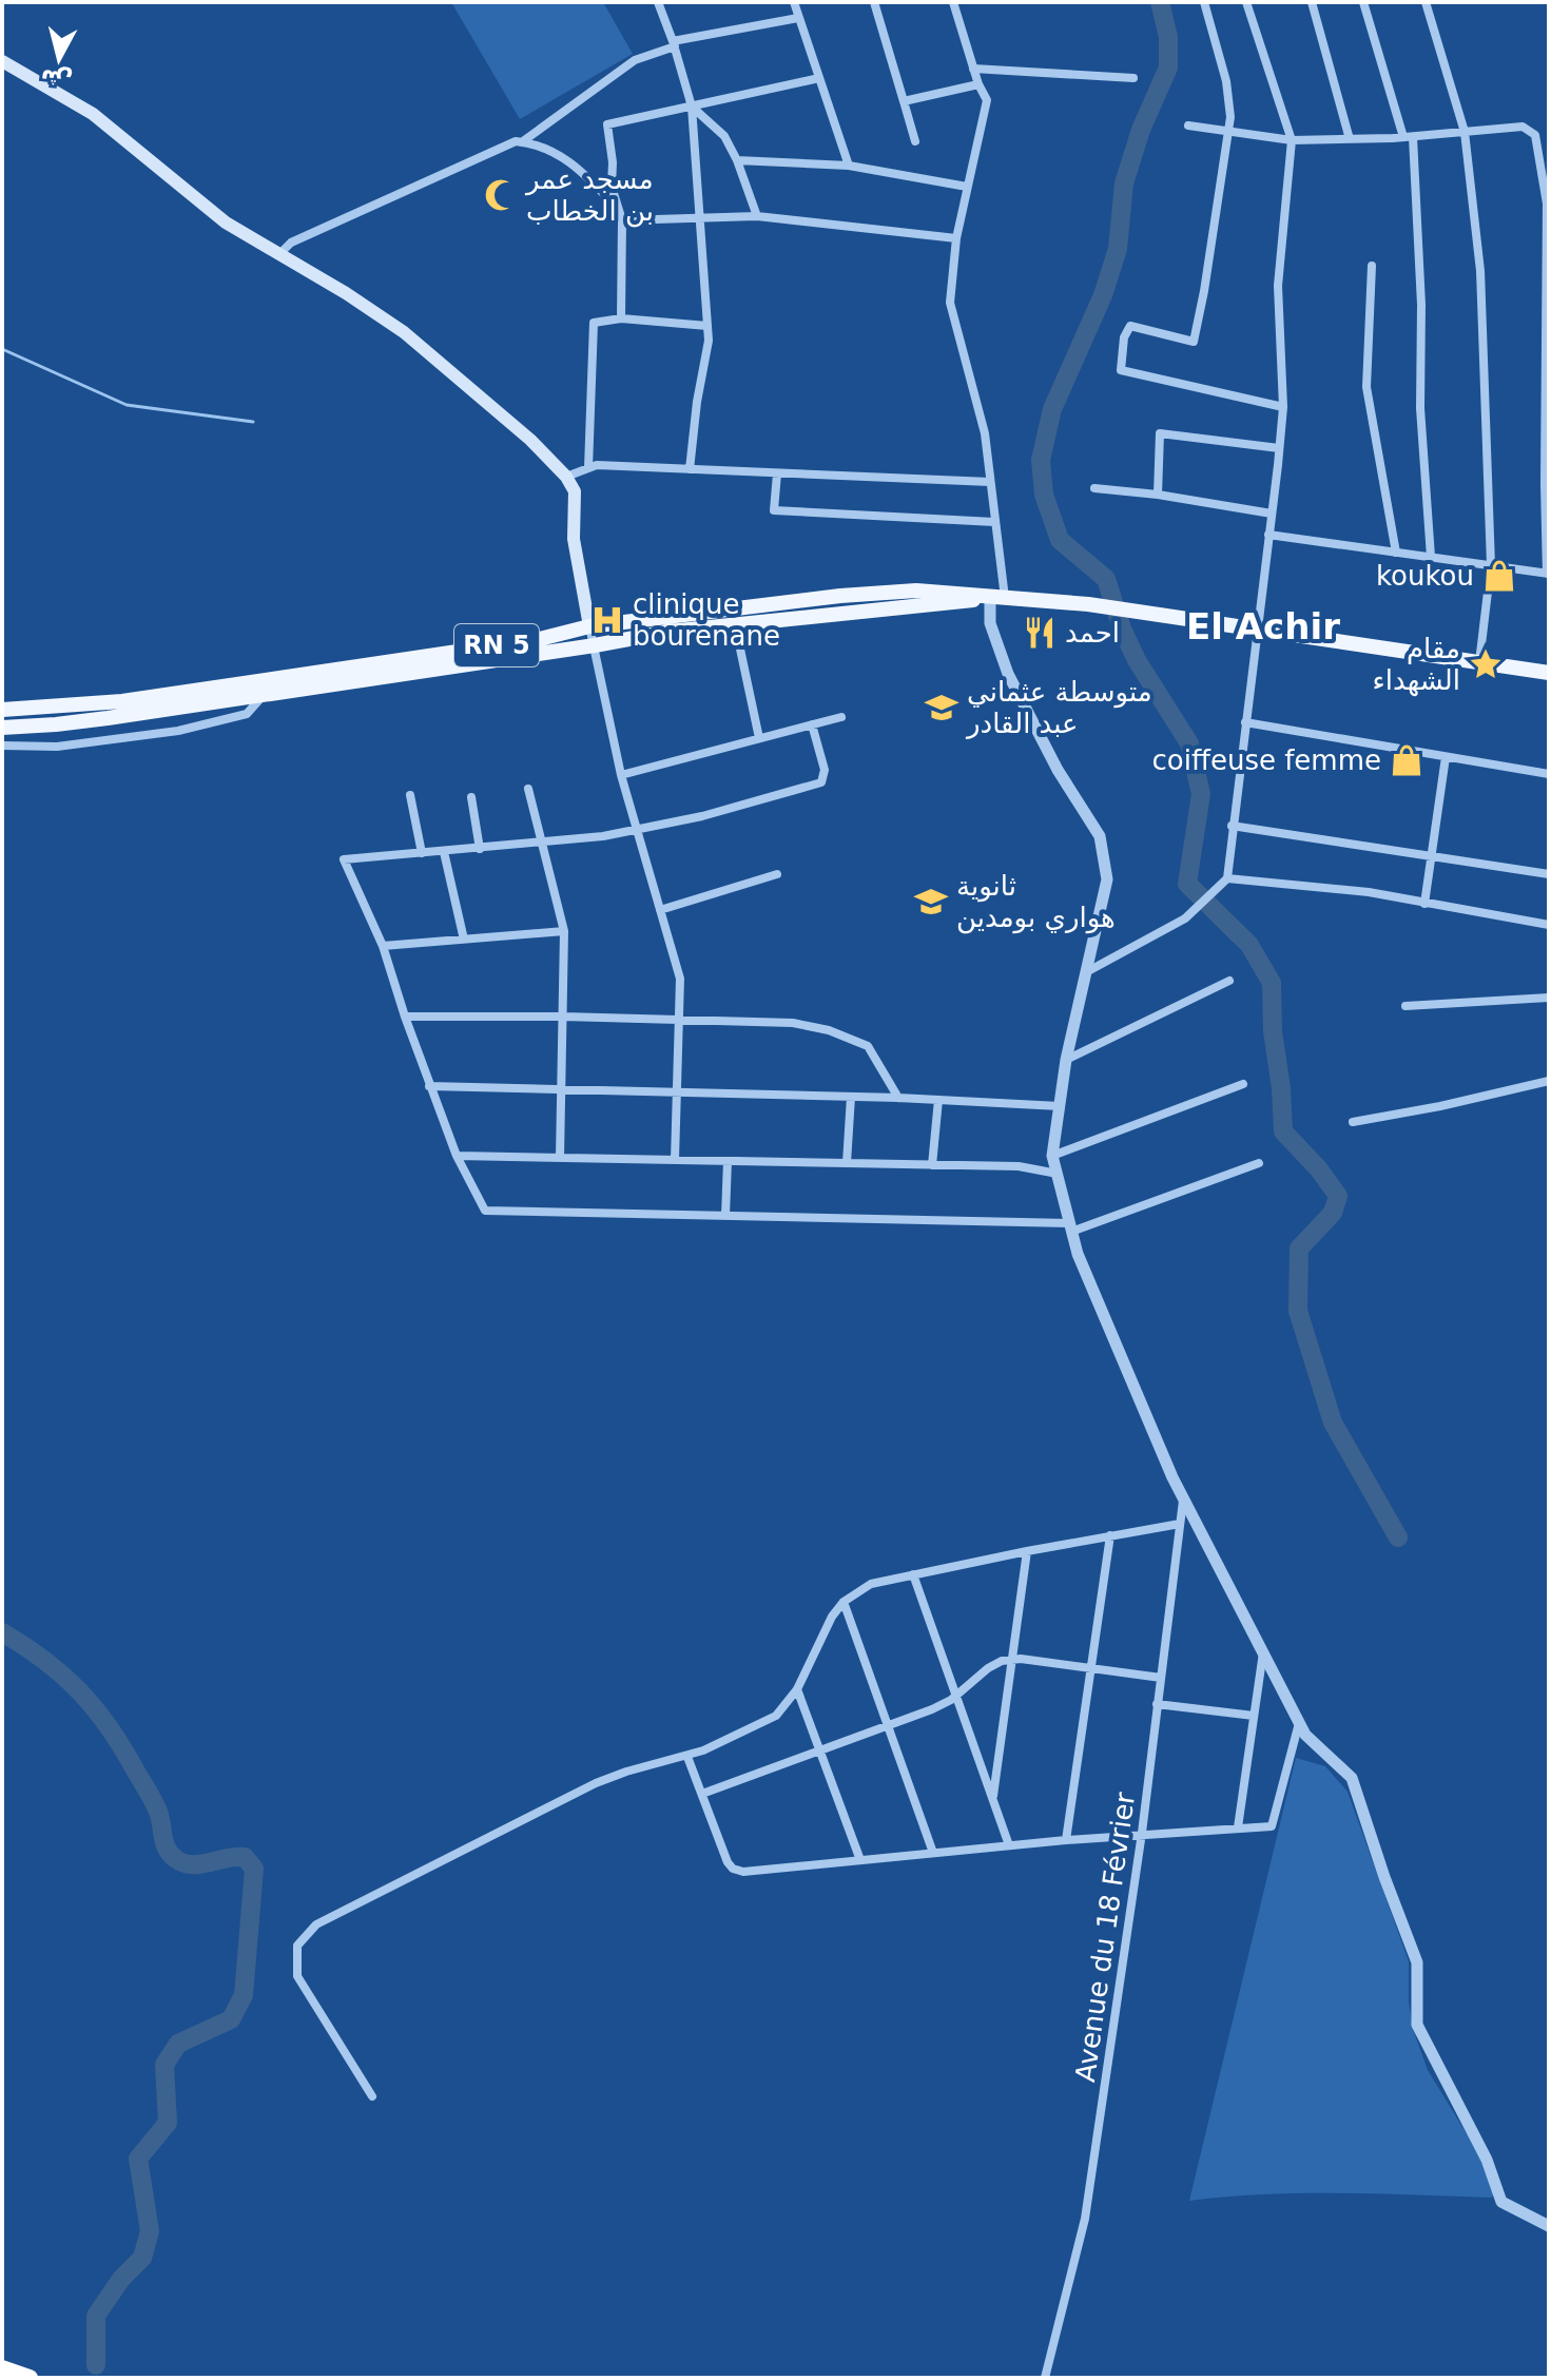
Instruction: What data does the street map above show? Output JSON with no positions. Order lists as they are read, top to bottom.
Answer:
{
  "streets": {
    "main road": ["RN 5"],
    "street": ["Avenue du 18 Février"]
  },
  "districts": ["El Achir"],
  "places": {
    "mosque": ["مسجد عمر بن الخطاب"],
    "shop": ["koukou", "coiffeuse femme"],
    "hospital": ["clinique bourenane"],
    "restaurant": ["احمد"],
    "place": ["مقام الشهداء"],
    "school or university": ["متوسطة عثماني عبد القادر", "ثانوية هواري بومدين"]
  },
  "north": "bottom"
}
